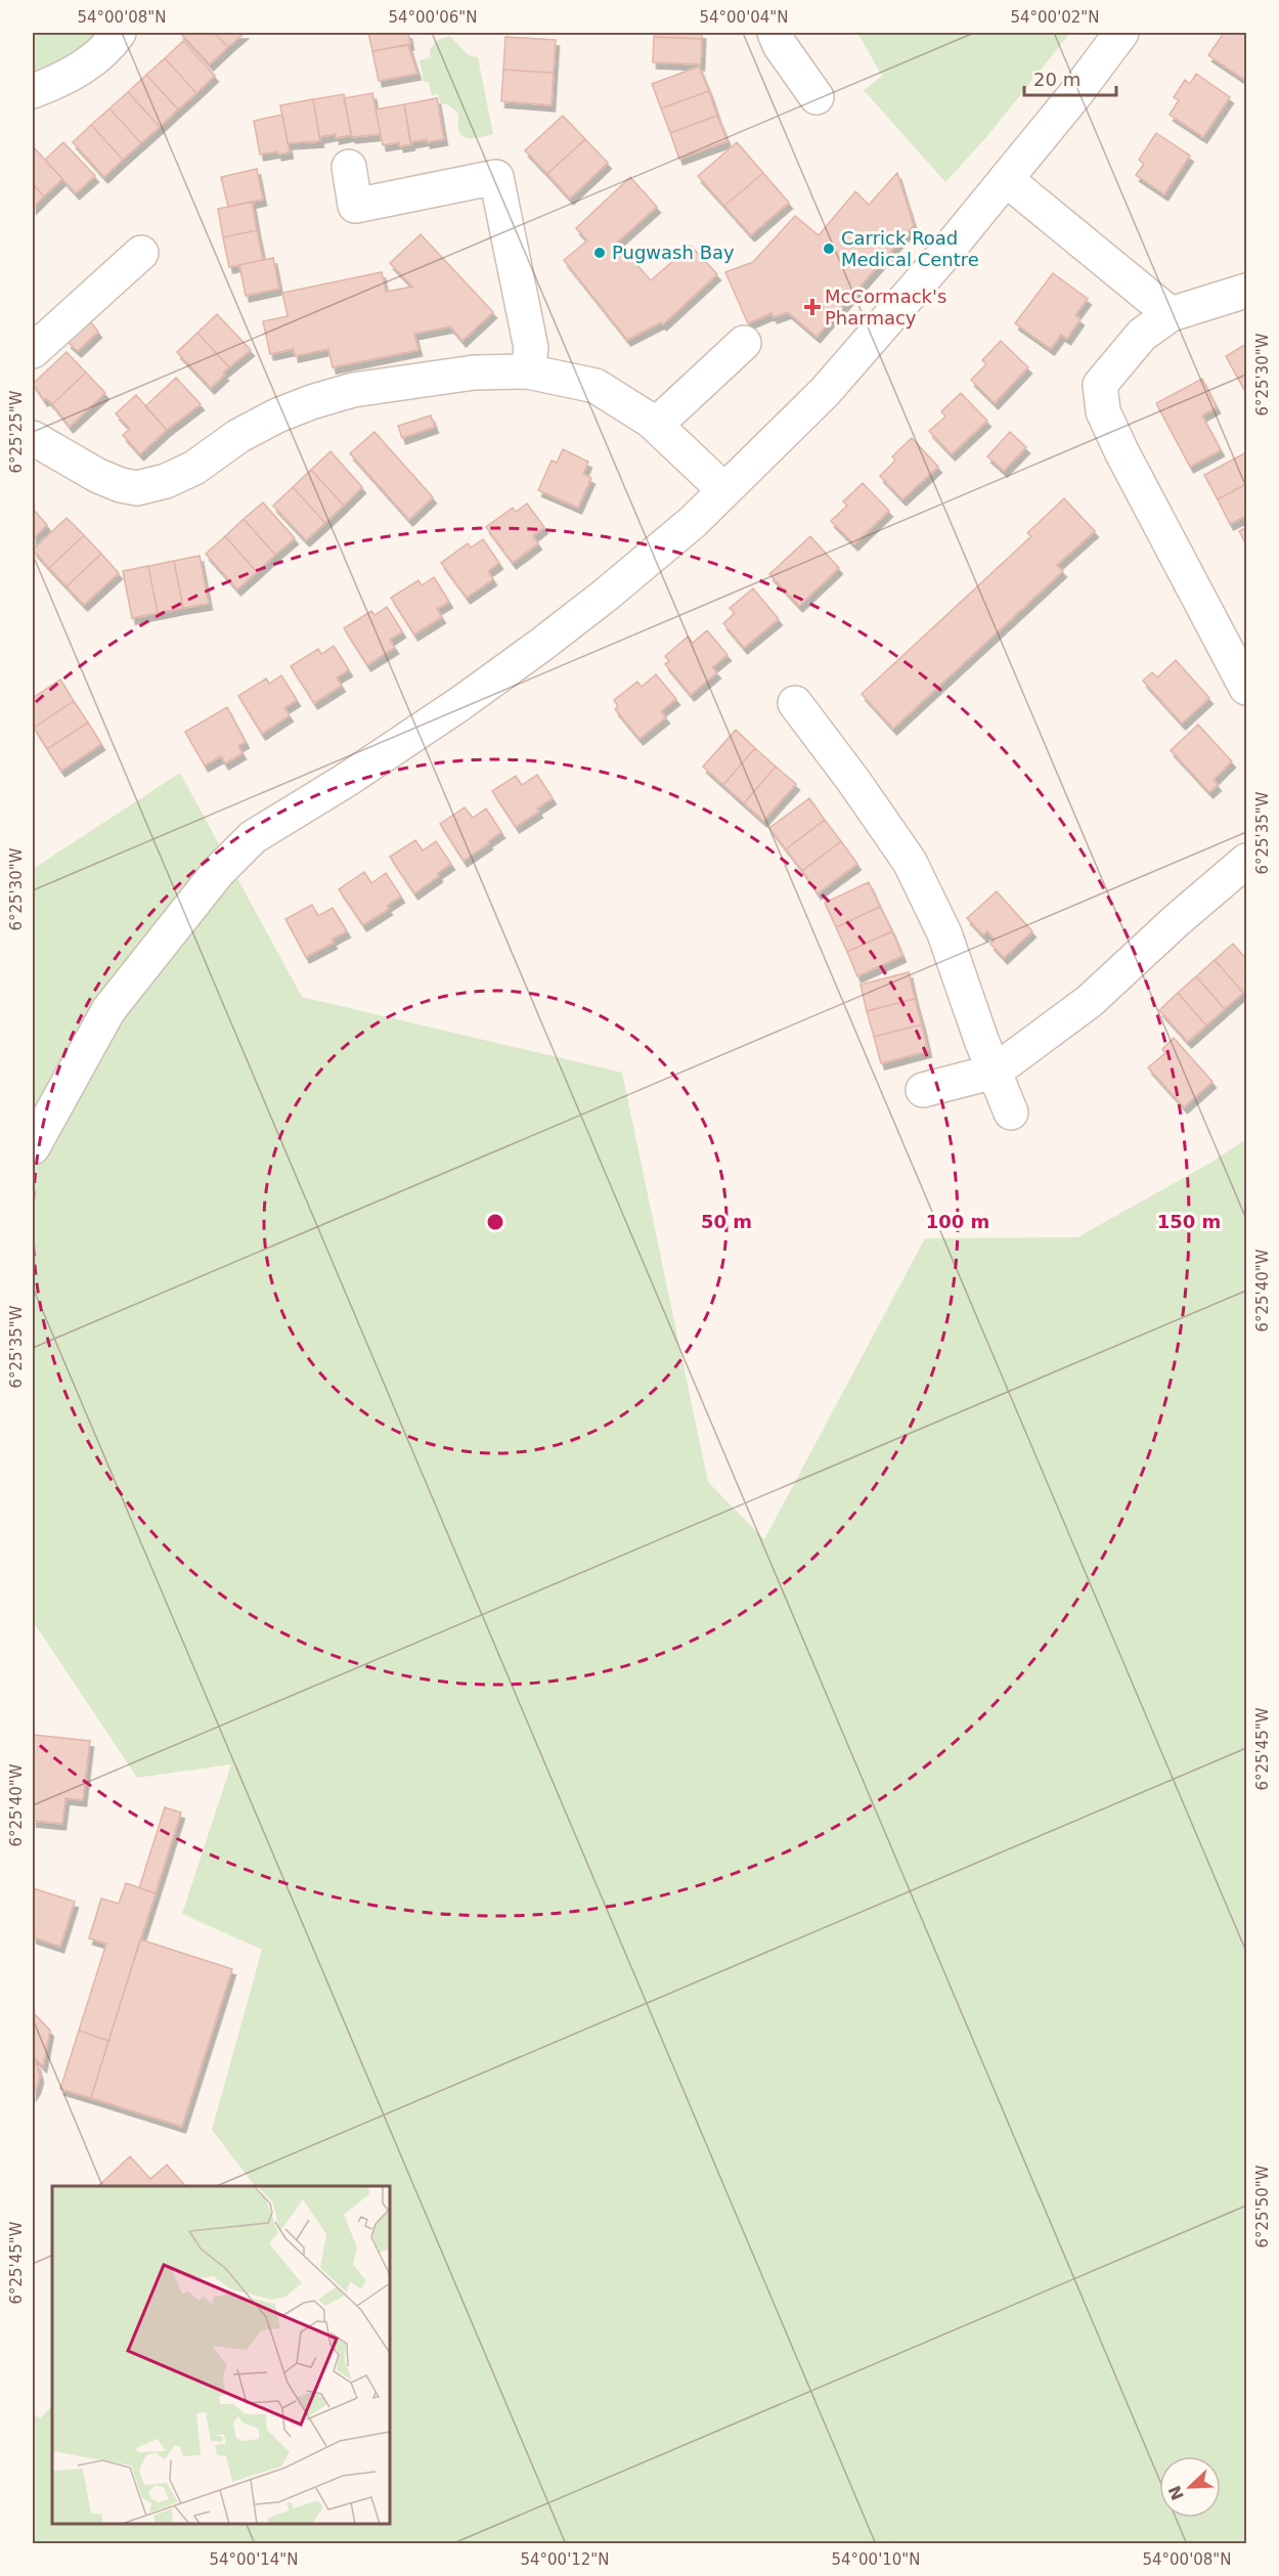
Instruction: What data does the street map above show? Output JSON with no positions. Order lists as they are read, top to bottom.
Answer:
{
  "places": {
    "other": ["Carrick Road Medical Centre", "Pugwash Bay"],
    "health": ["McCormack's Pharmacy"]
  },
  "scale_bar": "20 m",
  "north": "bottom left",
  "coordinates": [
    "54°00'08\"N",
    "54°00'06\"N",
    "54°00'04\"N",
    "54°00'02\"N",
    "6°25'30\"W",
    "6°25'25\"W",
    "6°25'35\"W",
    "6°25'40\"W",
    "6°25'45\"W",
    "6°25'50\"W",
    "54°00'14\"N",
    "54°00'12\"N",
    "54°00'10\"N"
  ],
  "rings": ["50 m", "100 m", "150 m"]
}
